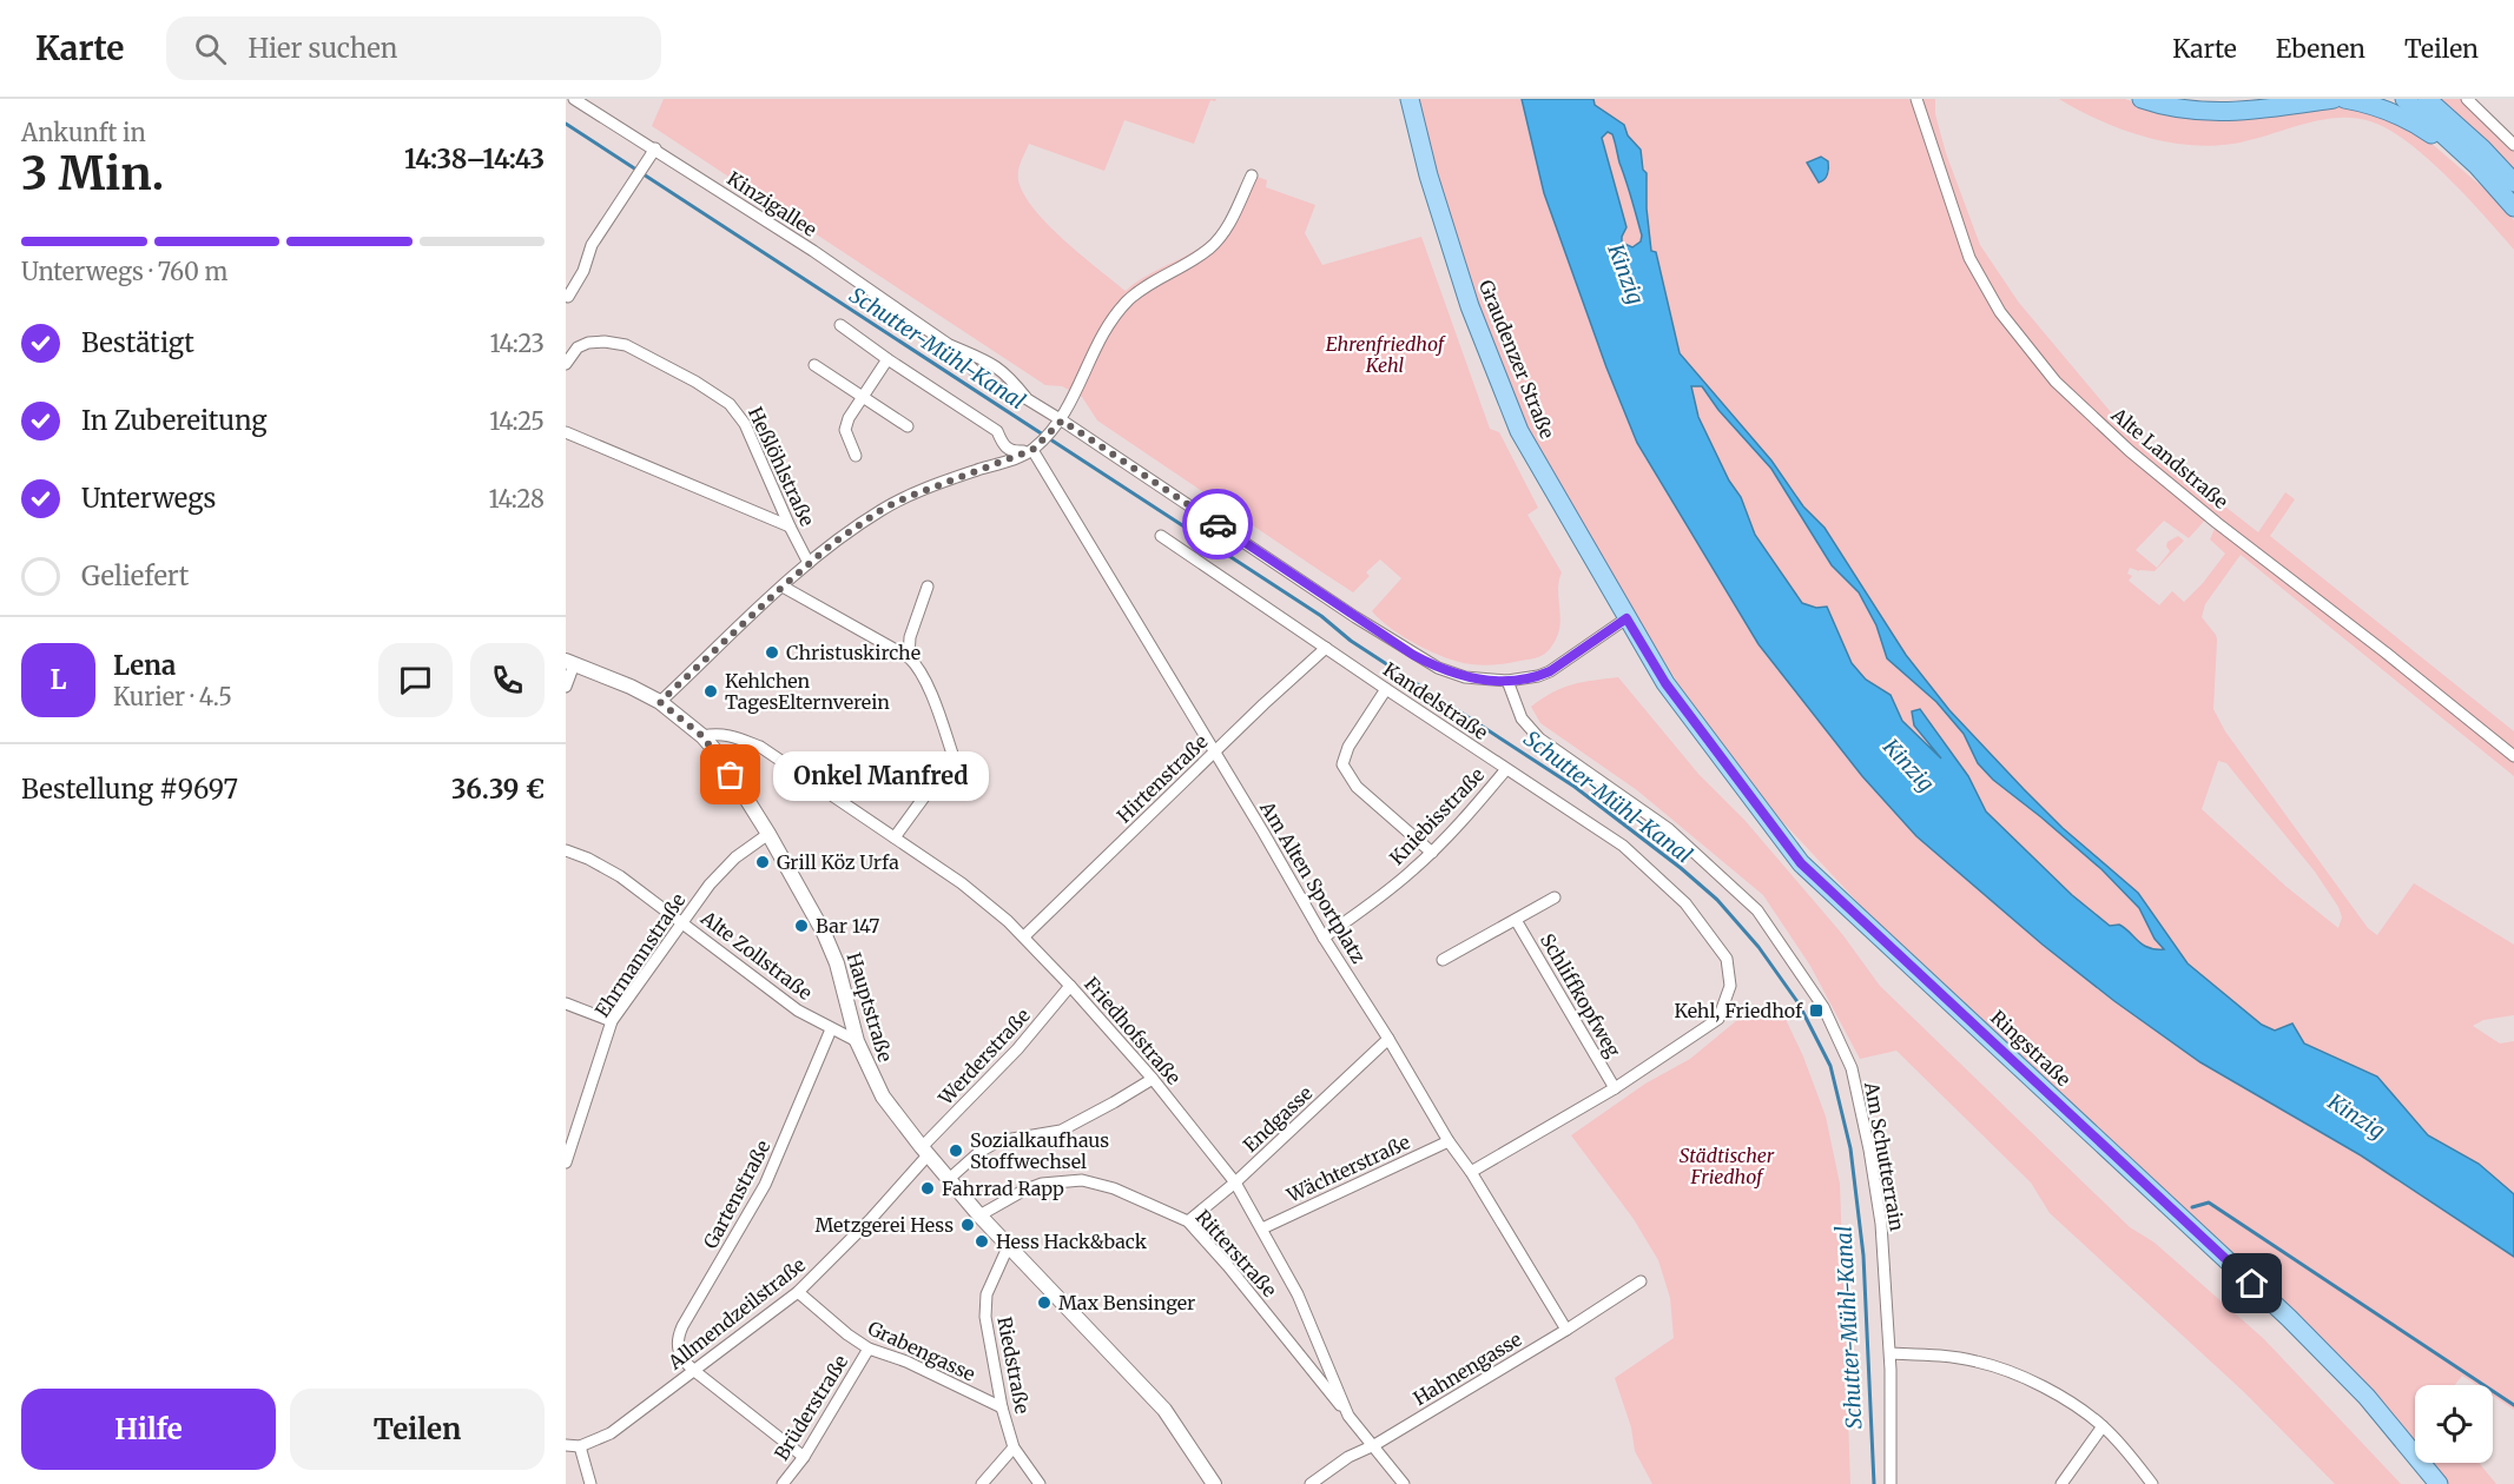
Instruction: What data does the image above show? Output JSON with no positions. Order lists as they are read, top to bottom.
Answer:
{
  "streets": {
    "main road": ["Graudenzer Straße", "Ringstraße"],
    "street": [
      "Kinzigallee",
      "Alte Landstraße",
      "Heßlöhlstraße",
      "Kandelstraße",
      "Hirtenstraße",
      "Kniebisstraße",
      "Am Alten Sportplatz",
      "Ehrmannstraße",
      "Alte Zollstraße",
      "Schliffkopfweg",
      "Hauptstraße",
      "Friedhofstraße",
      "Werderstraße",
      "Endgasse",
      "Am Schutterrain",
      "Wächterstraße",
      "Gartenstraße",
      "Ritterstraße",
      "Allmendzeilstraße",
      "Grabengasse",
      "Riedstraße",
      "Hahnengasse",
      "Brüderstraße"
    ]
  },
  "crossings": [
    ["Kinzigallee", "Graudenzer Straße"],
    ["Kinzigallee", "Ringstraße"],
    ["Kinzigallee", "Am Schutterrain"],
    ["Graudenzer Straße", "Ringstraße"],
    ["Kandelstraße", "Hirtenstraße"],
    ["Kandelstraße", "Kniebisstraße"],
    ["Kandelstraße", "Am Alten Sportplatz"],
    ["Kandelstraße", "Schliffkopfweg"],
    ["Hirtenstraße", "Am Alten Sportplatz"],
    ["Hirtenstraße", "Friedhofstraße"],
    ["Kniebisstraße", "Am Alten Sportplatz"],
    ["Am Alten Sportplatz", "Endgasse"],
    ["Am Alten Sportplatz", "Wächterstraße"],
    ["Am Alten Sportplatz", "Hahnengasse"],
    ["Ehrmannstraße", "Alte Zollstraße"],
    ["Ehrmannstraße", "Hauptstraße"],
    ["Alte Zollstraße", "Hauptstraße"],
    ["Alte Zollstraße", "Gartenstraße"],
    ["Hauptstraße", "Friedhofstraße"],
    ["Hauptstraße", "Werderstraße"],
    ["Hauptstraße", "Ritterstraße"],
    ["Hauptstraße", "Allmendzeilstraße"],
    ["Hauptstraße", "Riedstraße"],
    ["Friedhofstraße", "Werderstraße"],
    ["Friedhofstraße", "Endgasse"],
    ["Friedhofstraße", "Wächterstraße"],
    ["Friedhofstraße", "Ritterstraße"],
    ["Friedhofstraße", "Hahnengasse"],
    ["Werderstraße", "Allmendzeilstraße"],
    ["Endgasse", "Ritterstraße"],
    ["Gartenstraße", "Allmendzeilstraße"],
    ["Allmendzeilstraße", "Grabengasse"],
    ["Grabengasse", "Riedstraße"],
    ["Grabengasse", "Brüderstraße"]
  ],
  "water": ["Kinzig", "Schutter-Mühl-Kanal"],
  "parks": ["Ehrenfriedhof Kehl", "Städtischer Friedhof"],
  "places": {
    "other": [
      "Christuskirche",
      "Kehlchen TagesElternverein",
      "Onkel Manfred",
      "Grill Köz Urfa",
      "Bar 147",
      "Sozialkaufhaus Stoffwechsel",
      "Fahrrad Rapp",
      "Metzgerei Hess",
      "Hess Hack&back",
      "Max Bensinger"
    ],
    "transit": ["Kehl, Friedhof"]
  },
  "page": {
    "header": "Karte",
    "search": "Hier suchen",
    "nav": ["Karte", "Ebenen", "Teilen"],
    "heading": ["3 Min.", "Ankunft in", "14:38–14:43"],
    "panel": [
      "Lena",
      "Kurier · 4.5",
      "Bestellung #9697",
      "36.39 €"
    ],
    "bar": "Unterwegs · 760 m",
    "list": [
      ["Bestätigt", "14:23"],
      ["In Zubereitung", "14:25"],
      ["Unterwegs", "14:28"],
      "Geliefert"
    ],
    "round": "L",
    "bubble": "Onkel Manfred",
    "buttons": ["Hilfe", "Teilen"]
  }
}
